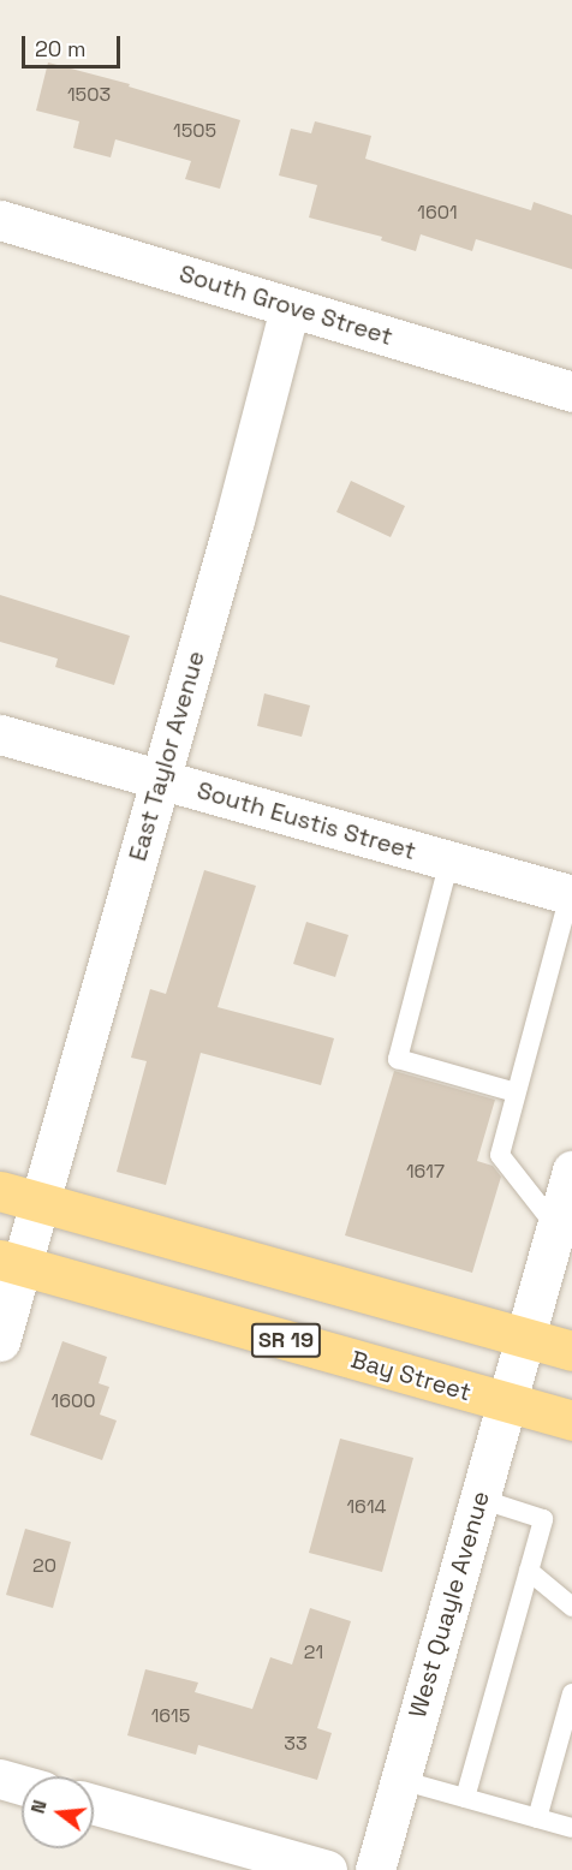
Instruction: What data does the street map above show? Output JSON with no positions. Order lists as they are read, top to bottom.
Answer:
{
  "streets": {
    "main road": ["SR 19", "Bay Street"],
    "street": [
      "South Grove Street",
      "East Taylor Avenue",
      "South Eustis Street",
      "West Quayle Avenue"
    ]
  },
  "crossings": [
    ["South Grove Street", "East Taylor Avenue"],
    ["East Taylor Avenue", "South Eustis Street"],
    ["East Taylor Avenue", "Bay Street"],
    ["Bay Street", "West Quayle Avenue"]
  ],
  "house_numbers": [
    "1503",
    "1505",
    "1601",
    "1617",
    "1600",
    "1614",
    "20",
    "21",
    "1615",
    "33"
  ],
  "scale_bar": "20 m",
  "north": "left"
}
